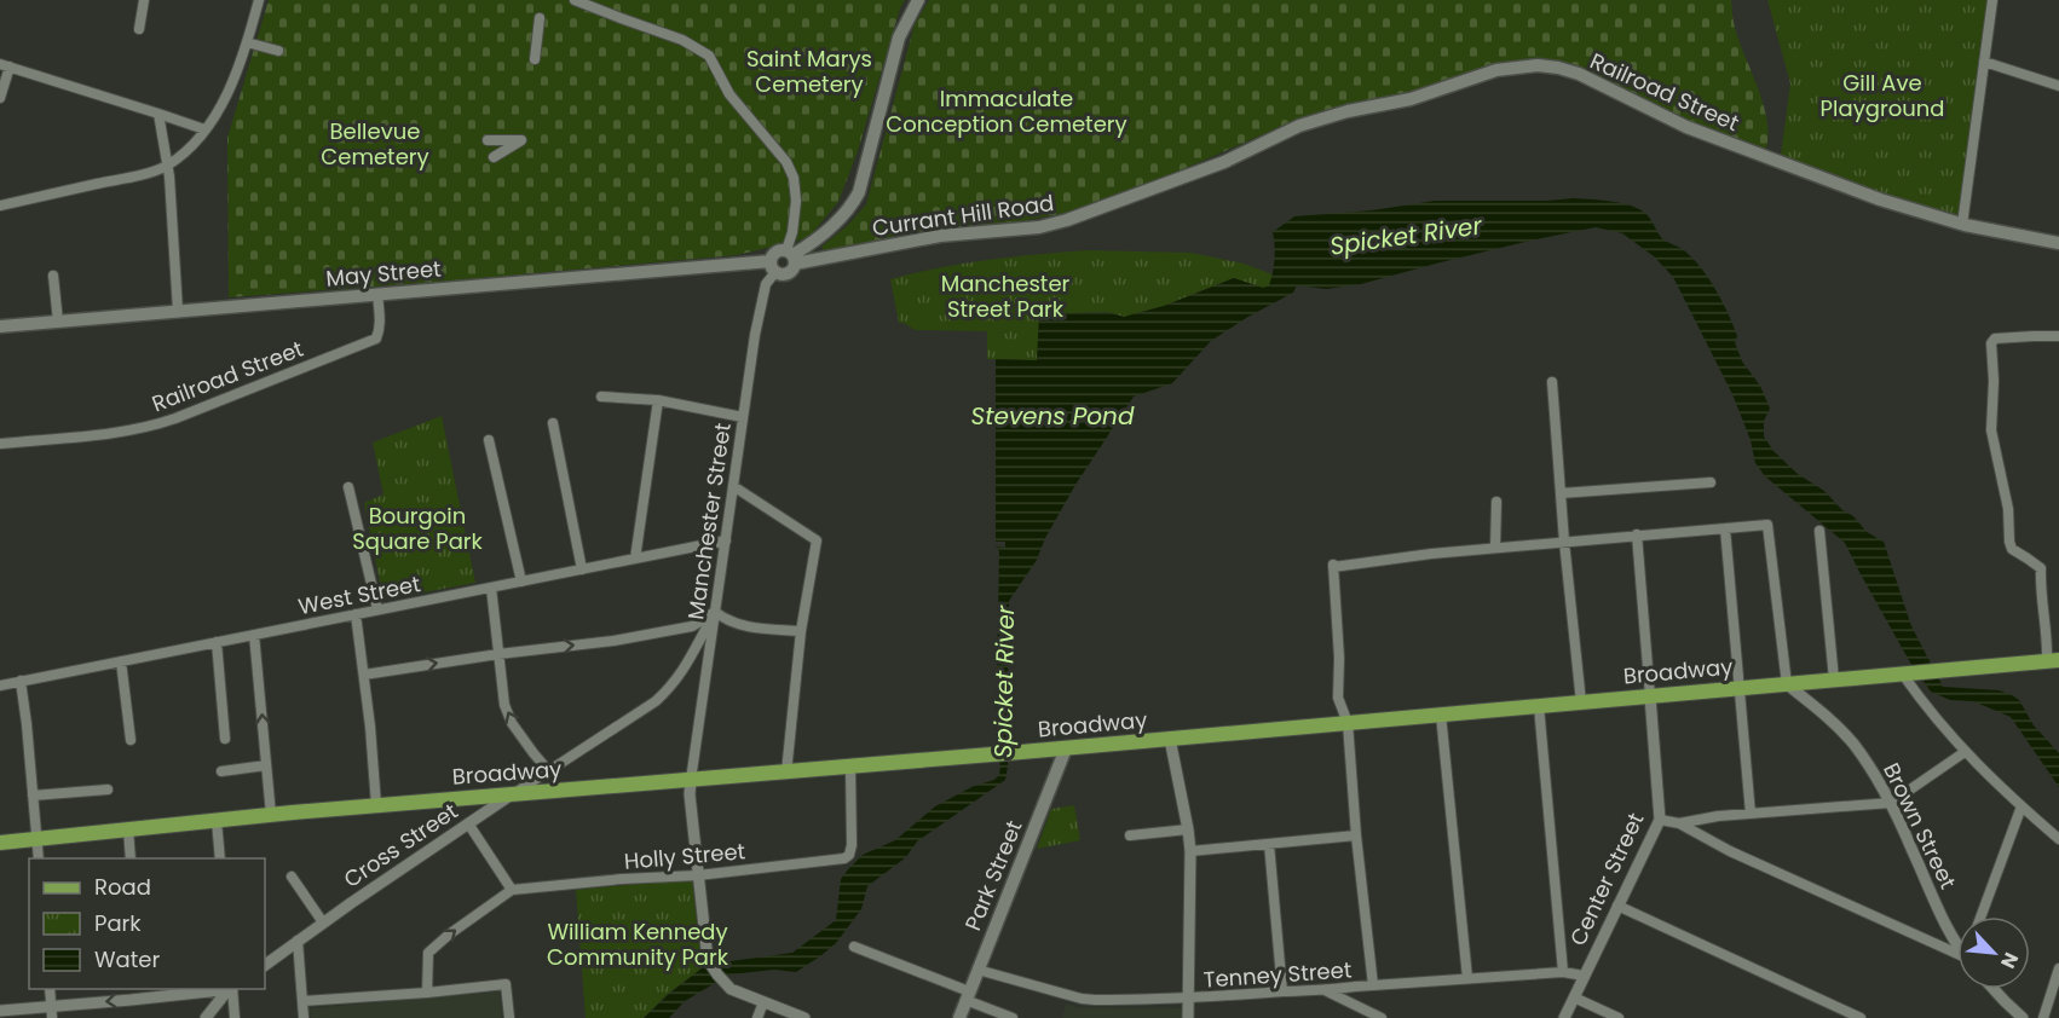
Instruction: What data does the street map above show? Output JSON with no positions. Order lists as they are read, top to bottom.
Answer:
{
  "streets": {
    "main road": [
      "Railroad Street",
      "Currant Hill Road",
      "May Street",
      "Broadway",
      "Park Street"
    ],
    "street": [
      "Manchester Street",
      "West Street",
      "Brown Street",
      "Cross Street",
      "Holly Street",
      "Center Street",
      "Tenney Street"
    ]
  },
  "crossings": [
    ["Railroad Street", "Currant Hill Road"],
    ["Railroad Street", "May Street"],
    ["May Street", "Manchester Street"],
    ["Manchester Street", "West Street"],
    ["Manchester Street", "Broadway"],
    ["Manchester Street", "Cross Street"],
    ["Broadway", "Brown Street"],
    ["Broadway", "Cross Street"],
    ["Broadway", "Holly Street"],
    ["Broadway", "Park Street"],
    ["Broadway", "Center Street"],
    ["Park Street", "Tenney Street"],
    ["Center Street", "Tenney Street"]
  ],
  "water": ["Spicket River", "Stevens Pond"],
  "parks": [
    "Saint Marys Cemetery",
    "Gill Ave Playground",
    "Immaculate Conception Cemetery",
    "Bellevue Cemetery",
    "Manchester Street Park",
    "Bourgoin Square Park",
    "William Kennedy Community Park"
  ],
  "legend": ["Road", "Park", "Water"],
  "north": "bottom right"
}
